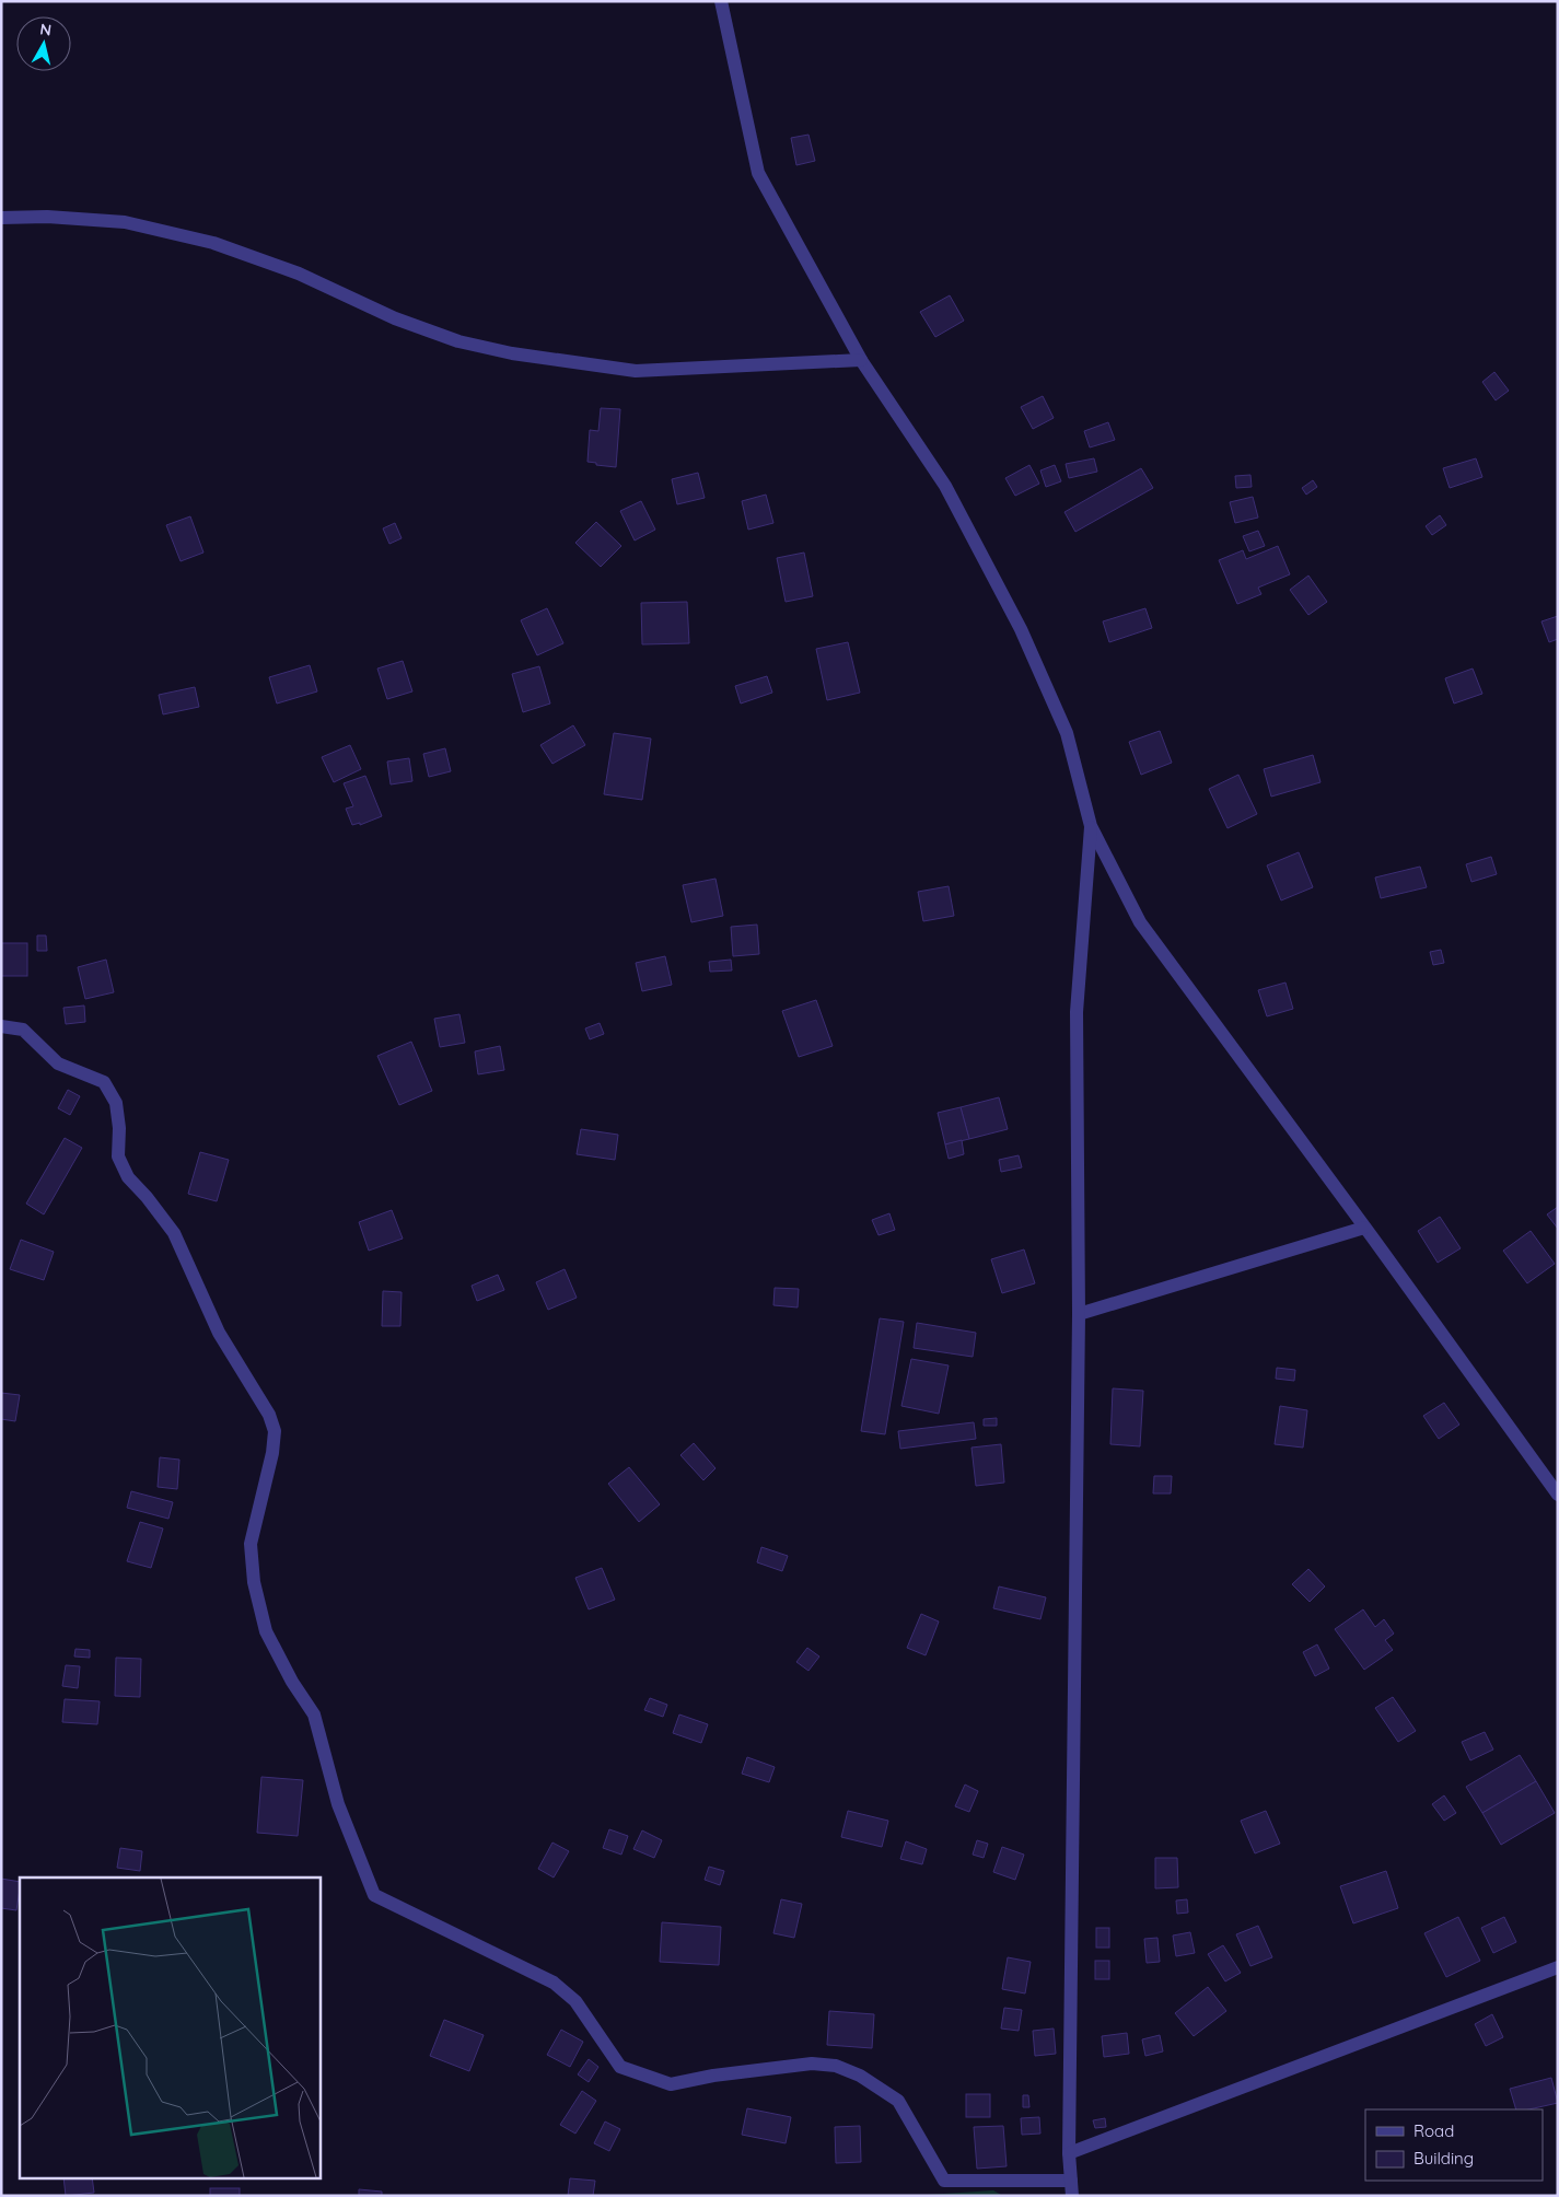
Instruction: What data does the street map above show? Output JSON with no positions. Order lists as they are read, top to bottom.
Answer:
{
  "legend": ["Road", "Building"],
  "north": "top"
}
